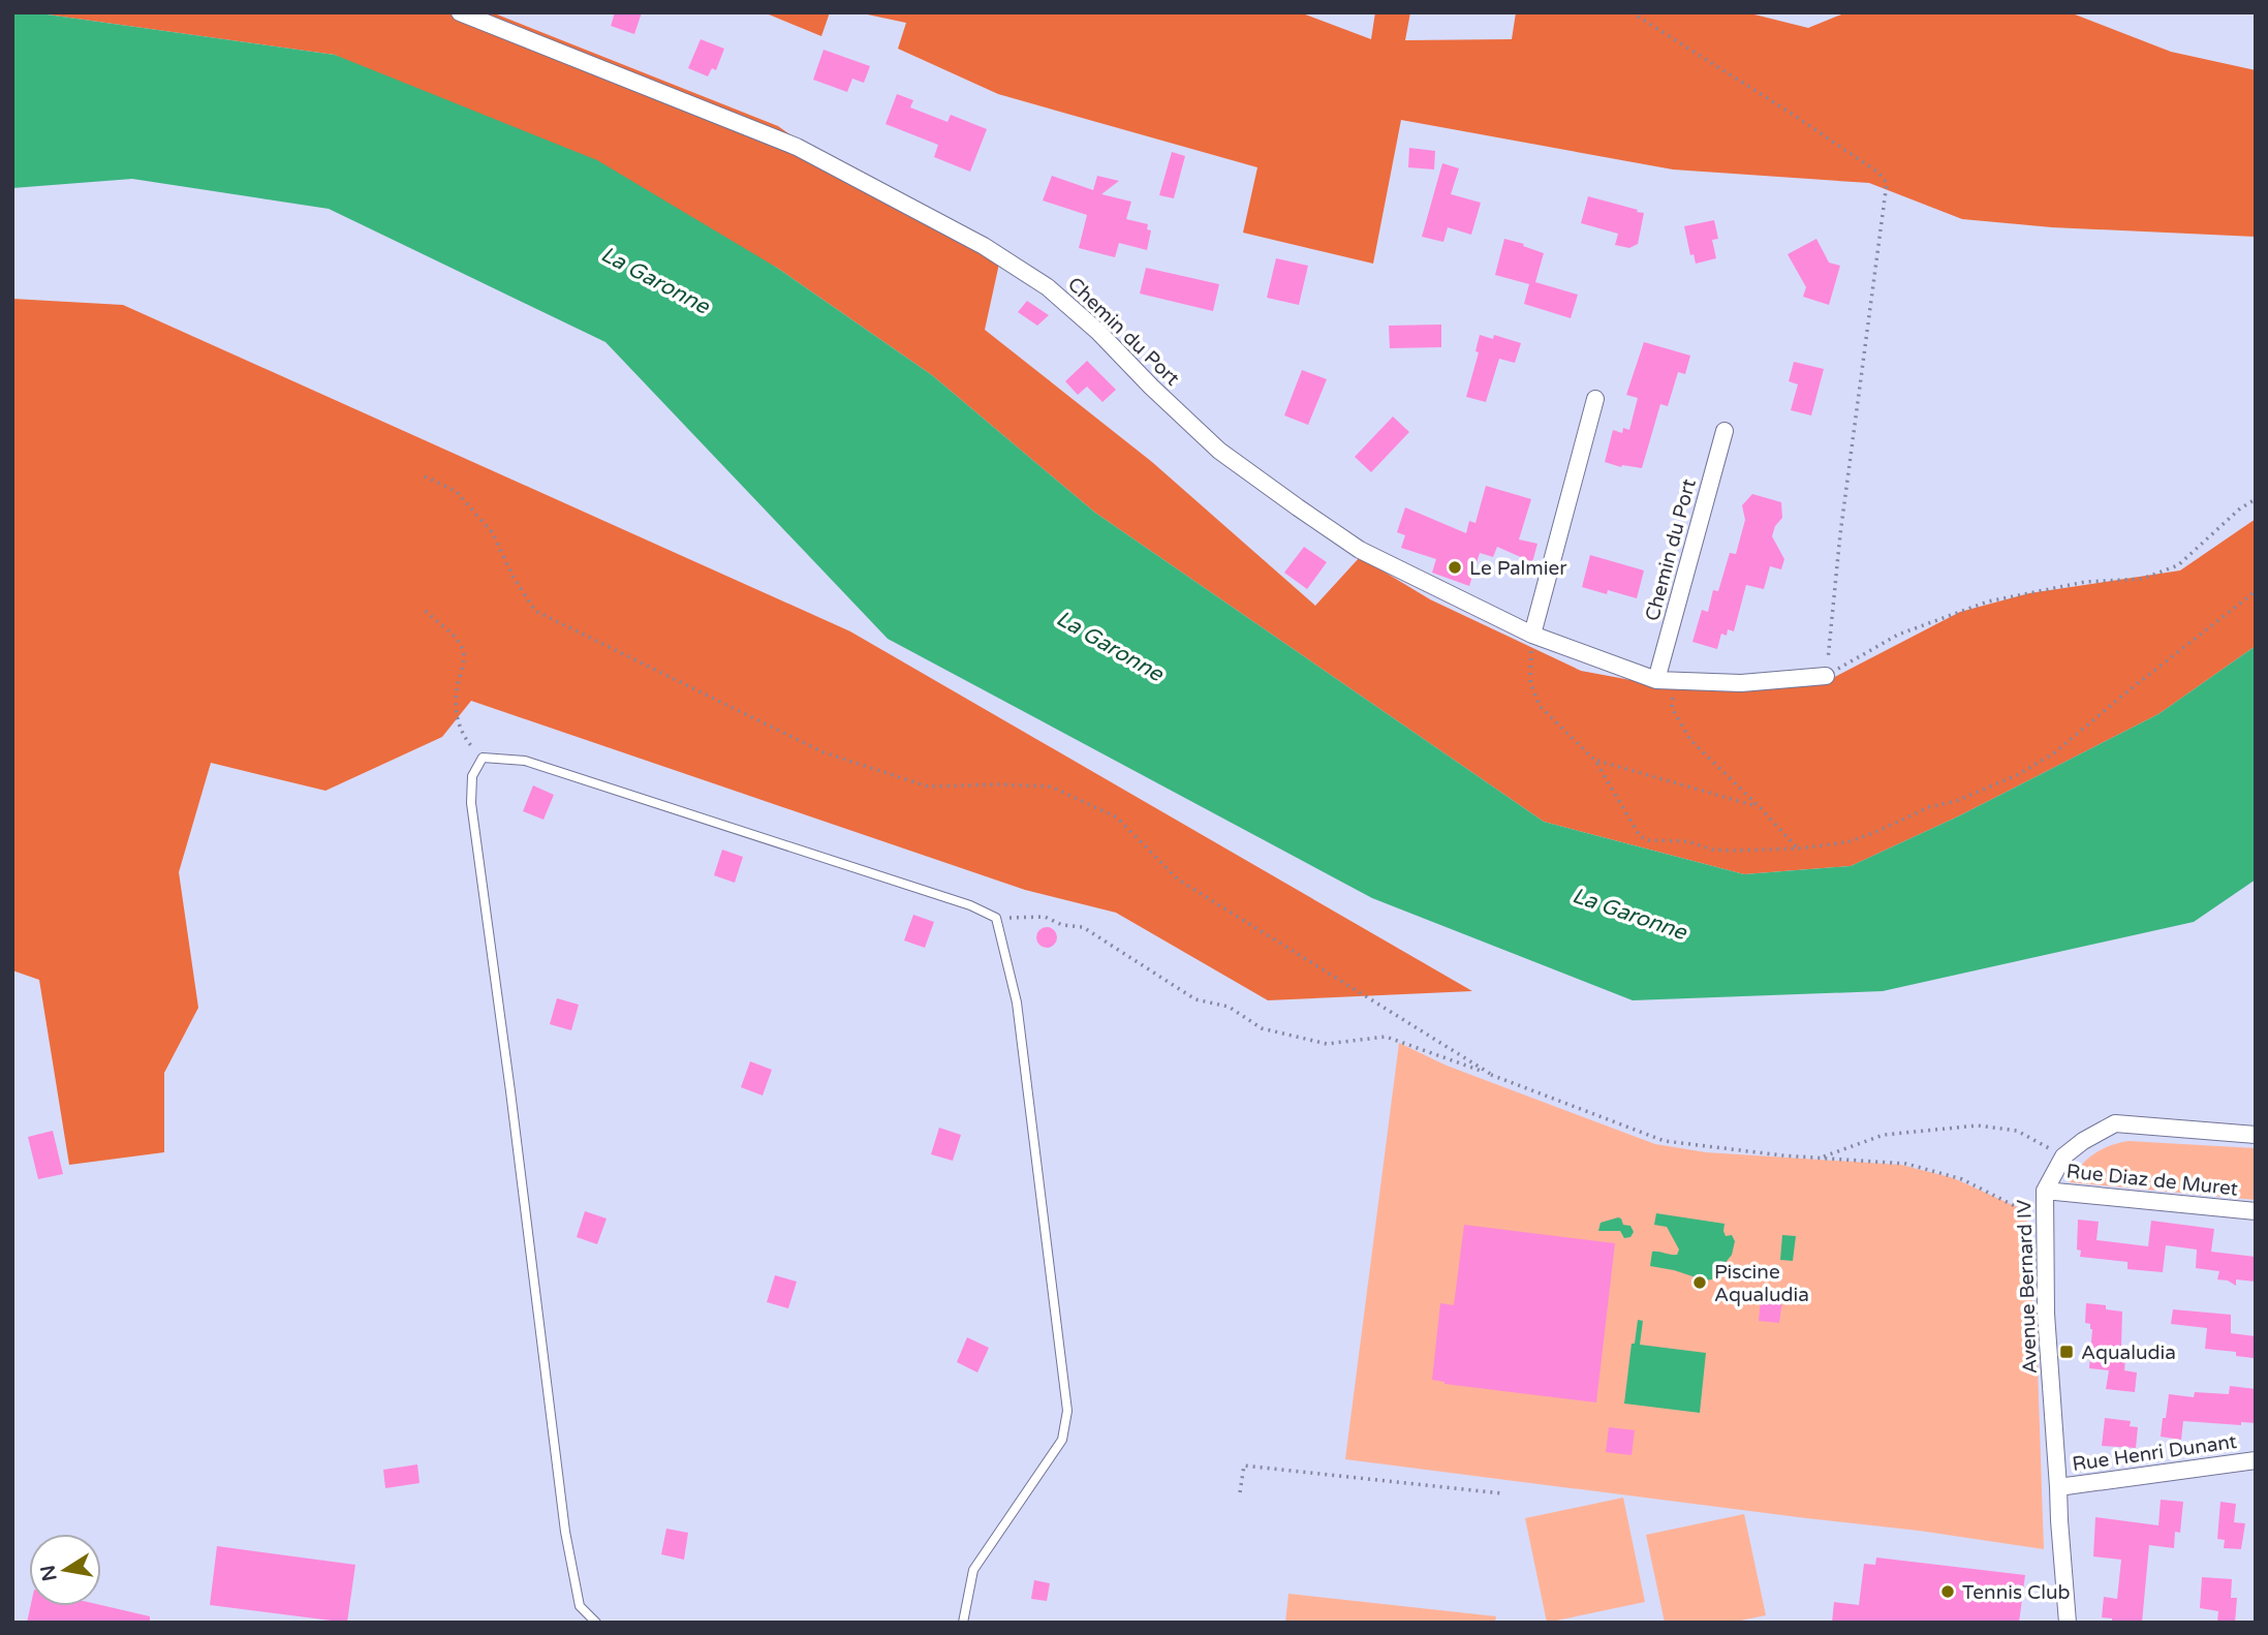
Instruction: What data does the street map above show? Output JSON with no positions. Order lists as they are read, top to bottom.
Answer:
{
  "streets": {
    "street": [
      "Chemin du Port",
      "Rue Diaz de Muret",
      "Avenue Bernard IV",
      "Rue Henri Dunant"
    ]
  },
  "crossings": [
    ["Rue Diaz de Muret", "Avenue Bernard IV"],
    ["Avenue Bernard IV", "Rue Henri Dunant"]
  ],
  "water": ["La Garonne"],
  "places": {
    "other": ["Le Palmier", "Piscine Aqualudia", "Tennis Club"],
    "transit": ["Aqualudia"]
  },
  "north": "left"
}
